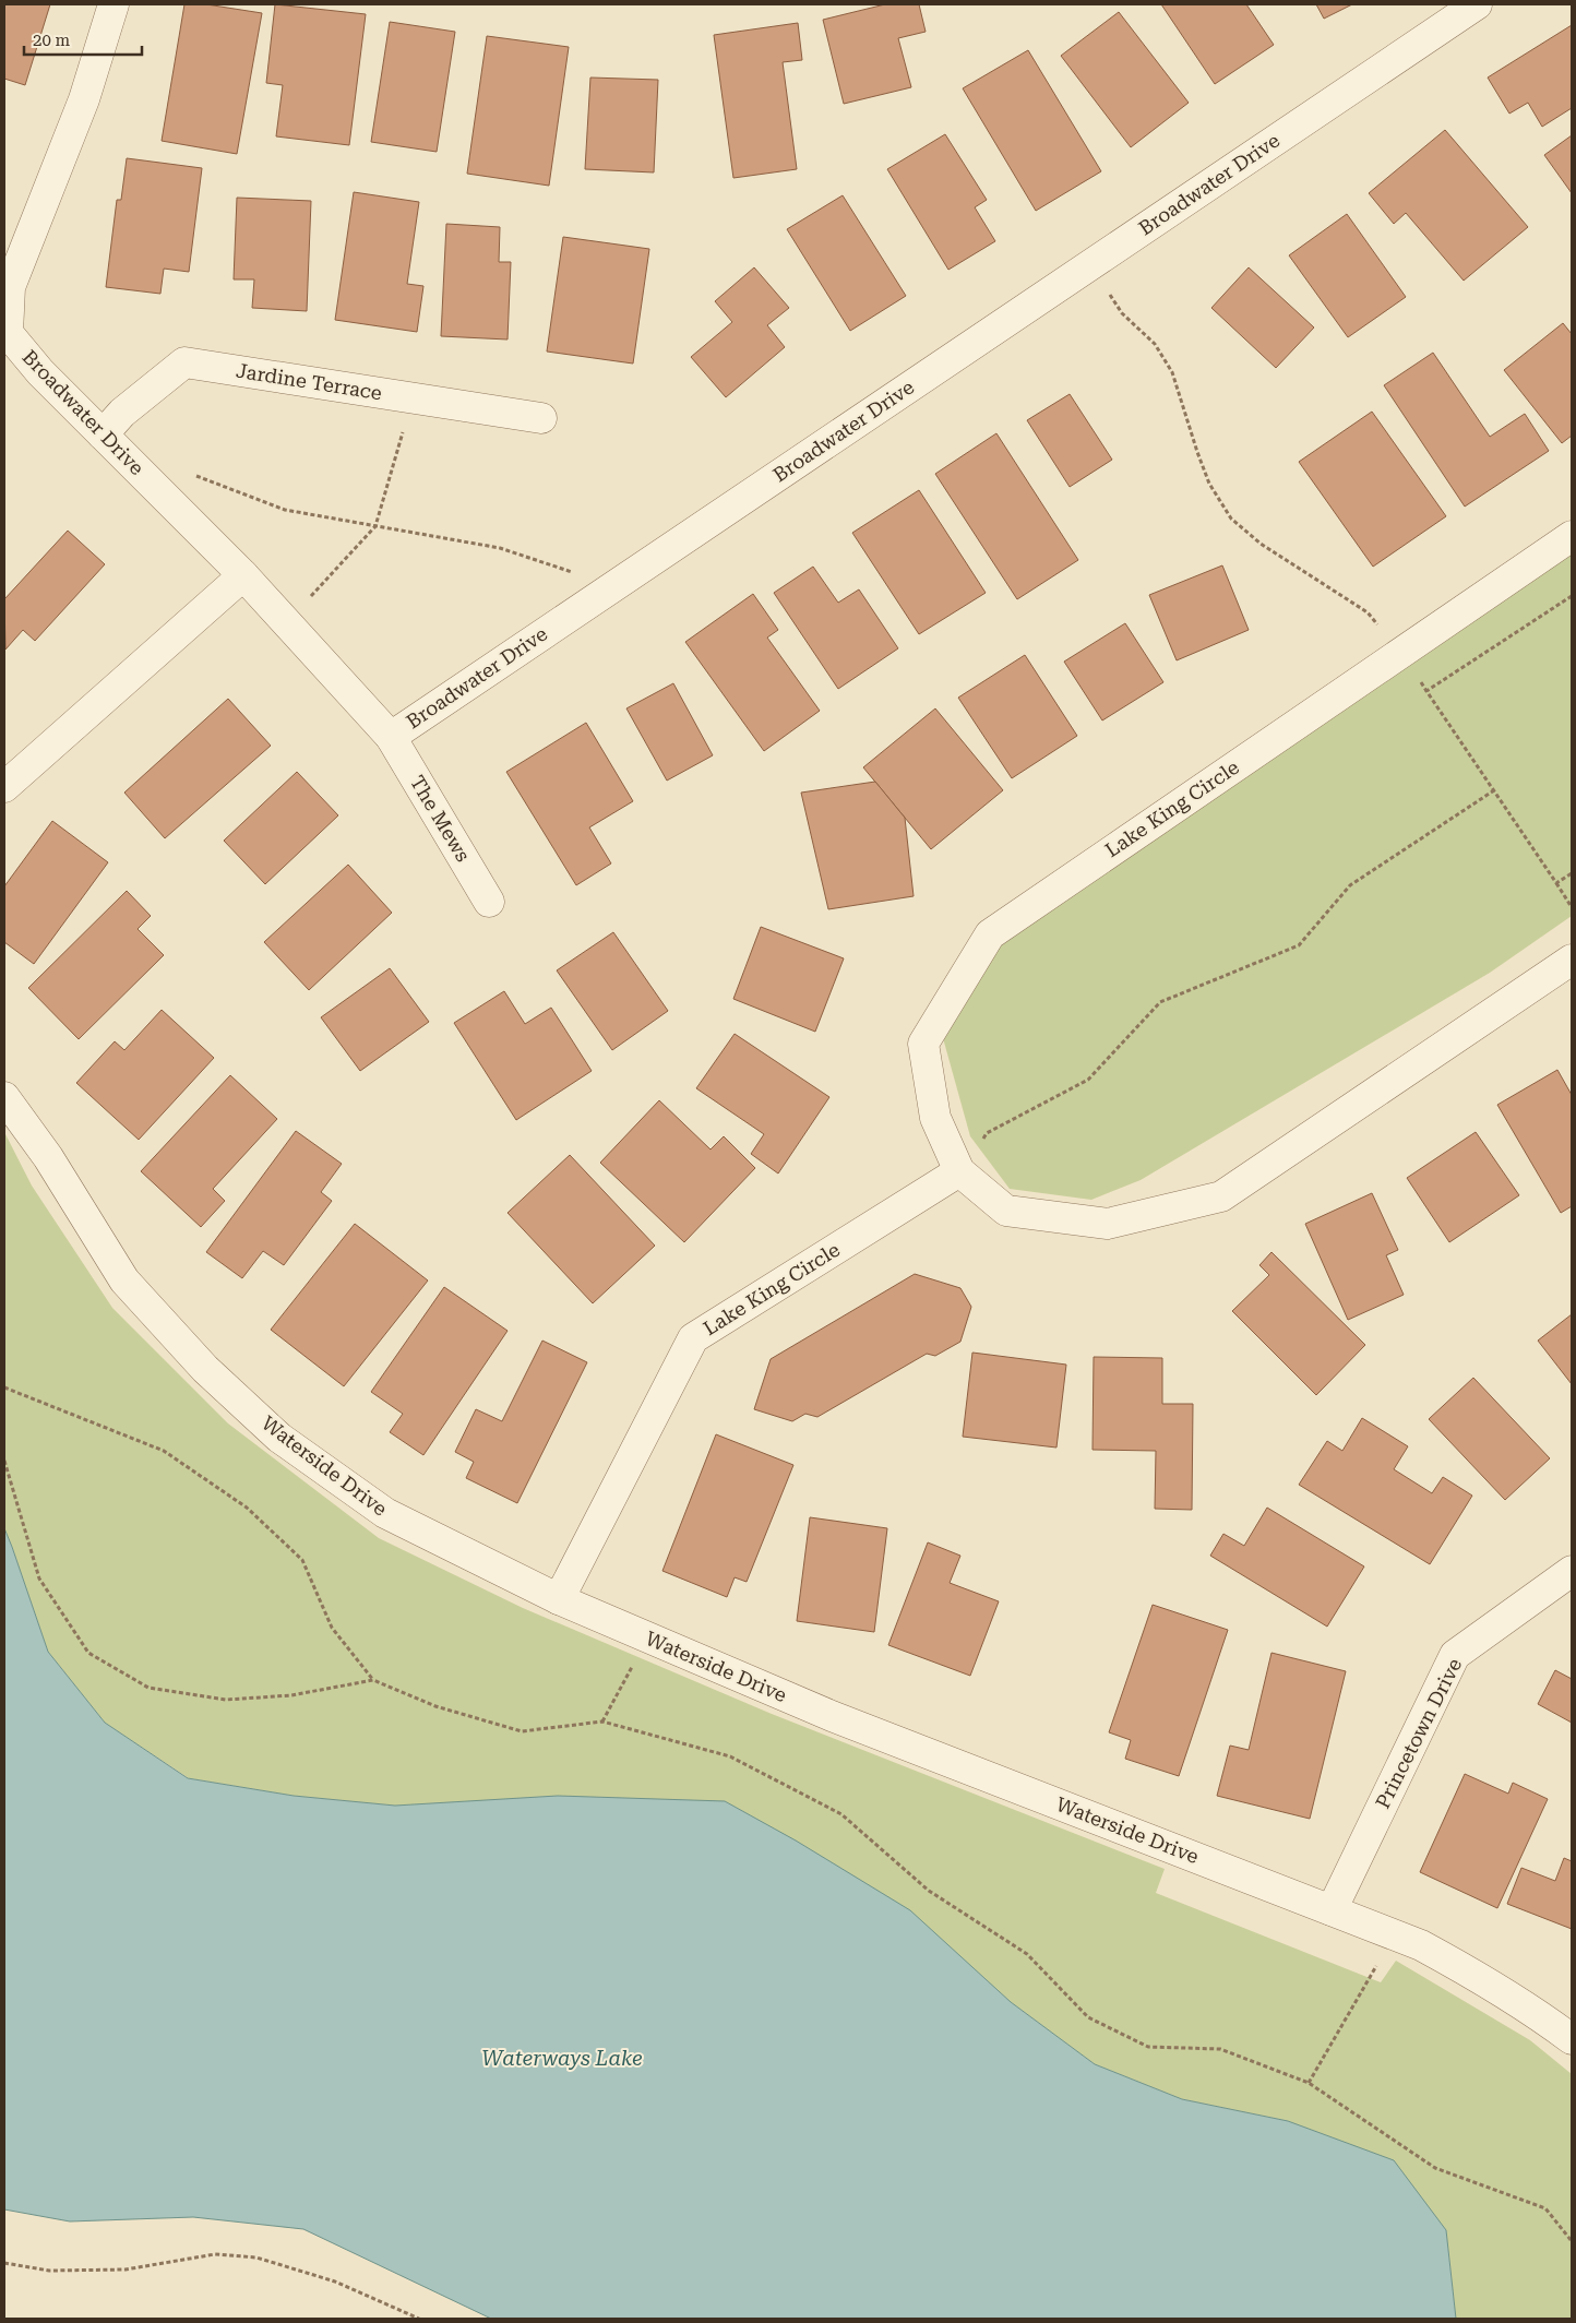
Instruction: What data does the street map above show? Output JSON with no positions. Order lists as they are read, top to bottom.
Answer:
{
  "streets": {
    "street": [
      "Broadwater Drive",
      "Jardine Terrace",
      "Lake King Circle",
      "The Mews",
      "Waterside Drive",
      "Princetown Drive"
    ]
  },
  "crossings": [
    ["Broadwater Drive", "Jardine Terrace"],
    ["Broadwater Drive", "The Mews"],
    ["Lake King Circle", "Waterside Drive"],
    ["Waterside Drive", "Princetown Drive"]
  ],
  "water": ["Waterways Lake"],
  "scale_bar": "20 m"
}
